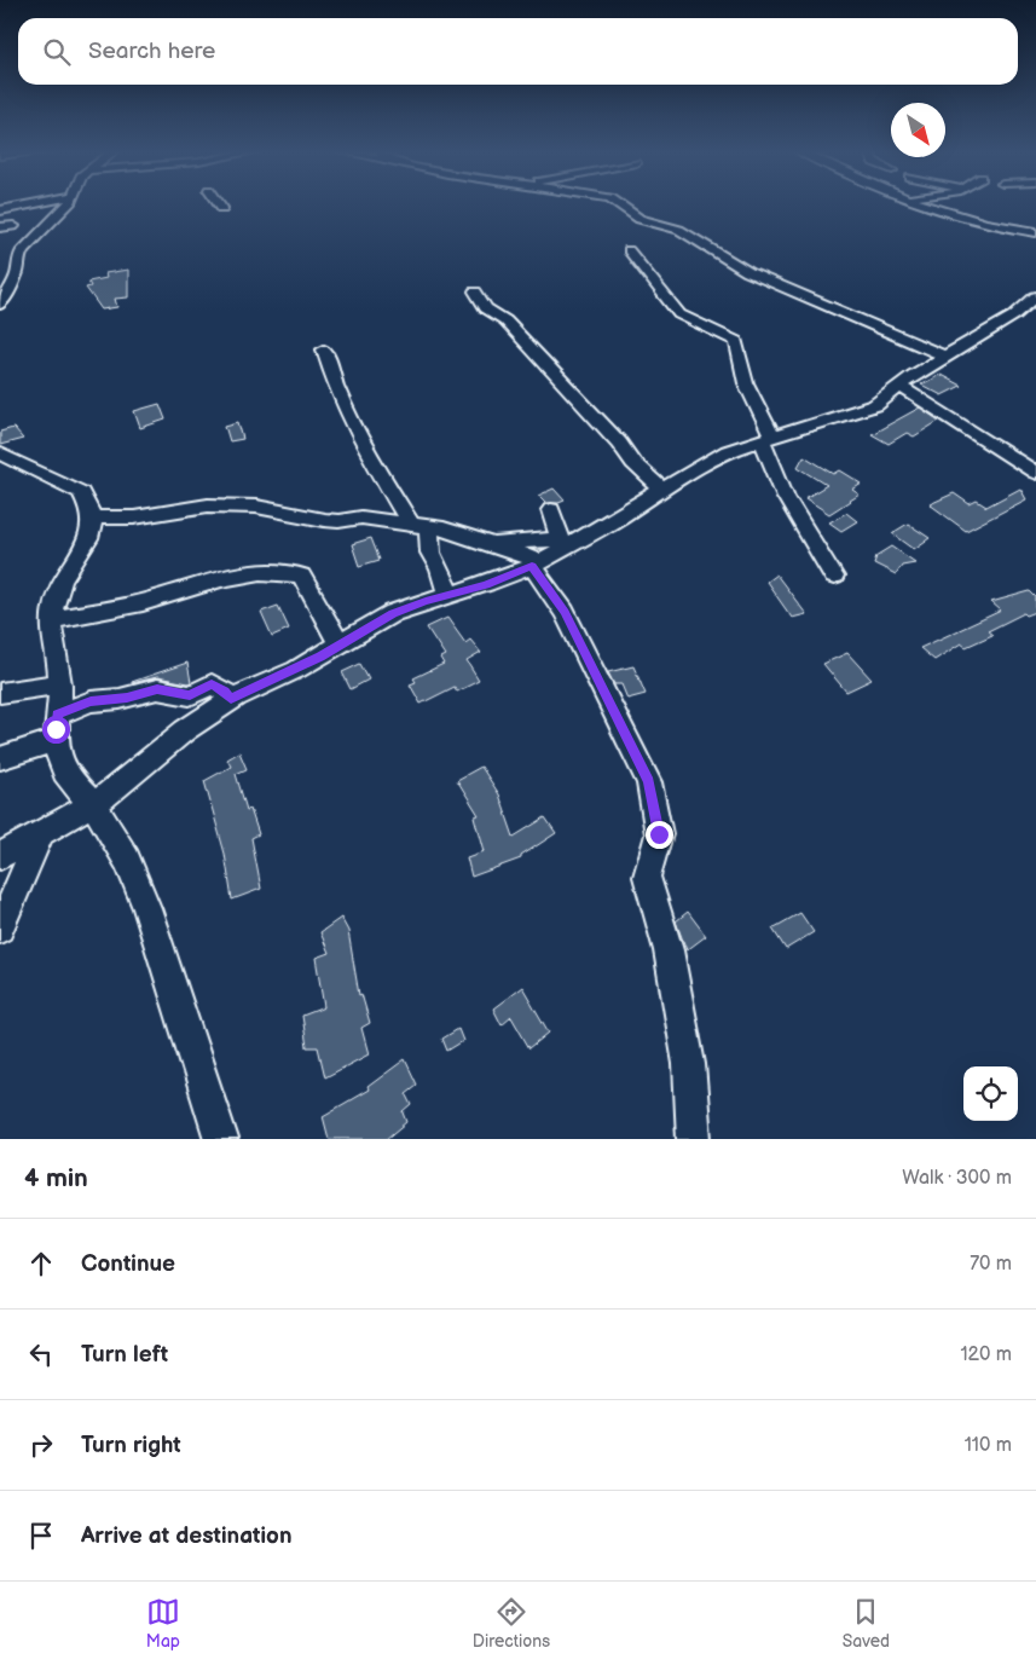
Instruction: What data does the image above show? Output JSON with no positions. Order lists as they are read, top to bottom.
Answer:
{
  "north": "bottom right",
  "page": {
    "search": "Search here",
    "heading": ["4 min", "Walk · 300 m"],
    "list": [
      ["Continue", "70 m"],
      ["Turn left", "120 m"],
      ["Turn right", "110 m"],
      "Arrive at destination"
    ],
    "nav": ["Map", "Directions", "Saved"]
  }
}
